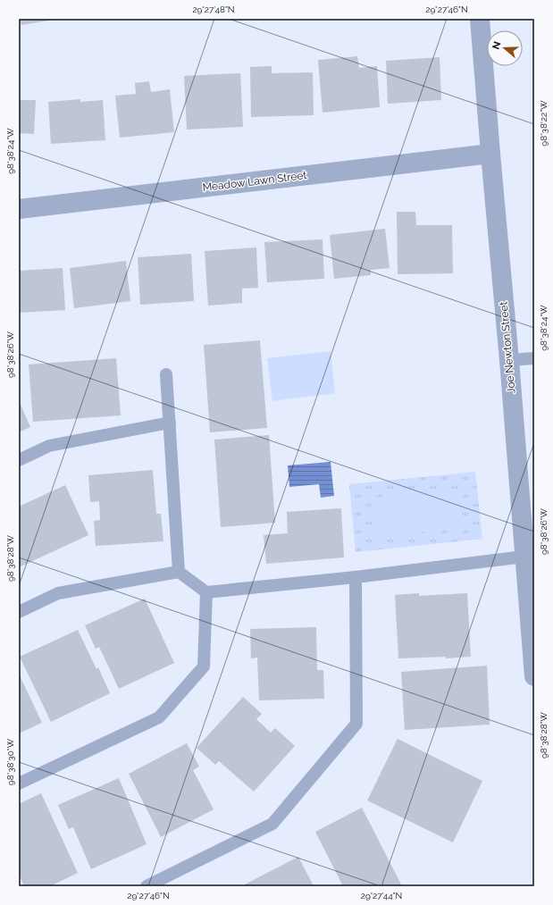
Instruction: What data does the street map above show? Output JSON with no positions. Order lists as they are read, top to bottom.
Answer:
{
  "streets": {
    "street": ["Meadow Lawn Street", "Joe Newton Street"]
  },
  "crossings": [
    ["Meadow Lawn Street", "Joe Newton Street"]
  ],
  "north": "left",
  "coordinates": [
    "29°27'48\"N",
    "29°27'46\"N",
    "98°38'22\"W",
    "98°38'24\"W",
    "98°38'26\"W",
    "98°38'28\"W",
    "98°38'30\"W",
    "29°27'44\"N"
  ]
}
